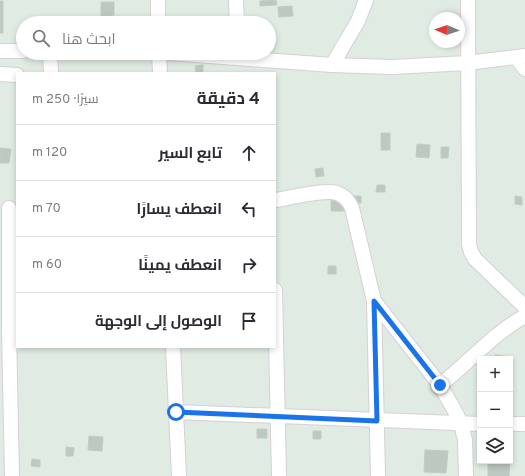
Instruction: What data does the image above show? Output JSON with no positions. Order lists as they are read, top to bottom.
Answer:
{
  "north": "left",
  "page": {
    "search": "ابحث هنا",
    "heading": ["4 دقيقة", "سيرًا · 250 m"],
    "list": [
      ["تابع السير", "120 m"],
      ["انعطف يسارًا", "70 m"],
      ["انعطف يمينًا", "60 m"],
      "الوصول إلى الوجهة"
    ],
    "map_buttons": ["+", "−"]
  }
}
